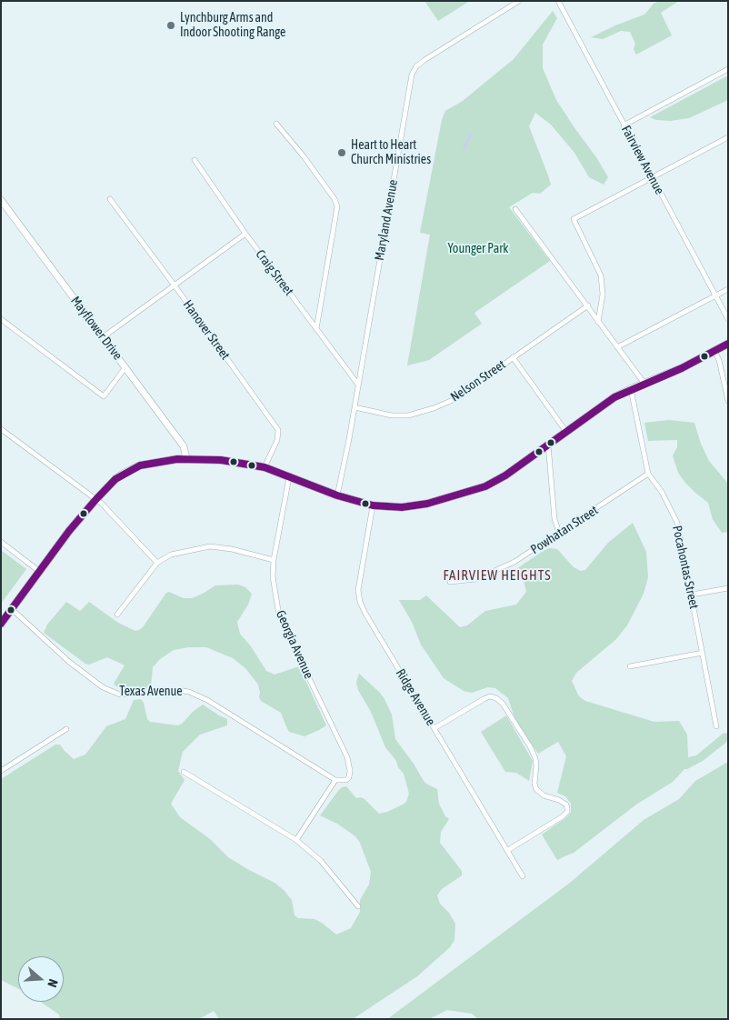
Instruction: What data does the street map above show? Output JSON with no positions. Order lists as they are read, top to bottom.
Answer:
{
  "streets": {
    "street": [
      "Fairview Avenue",
      "Maryland Avenue",
      "Craig Street",
      "Mayflower Drive",
      "Hanover Street",
      "Nelson Street",
      "Powhatan Street",
      "Pocahontas Street",
      "Georgia Avenue",
      "Texas Avenue",
      "Ridge Avenue"
    ]
  },
  "crossings": [
    ["Maryland Avenue", "Craig Street"],
    ["Maryland Avenue", "Nelson Street"],
    ["Powhatan Street", "Pocahontas Street"],
    ["Georgia Avenue", "Texas Avenue"]
  ],
  "districts": ["FAIRVIEW HEIGHTS"],
  "parks": ["Younger Park"],
  "places": ["Lynchburg Arms and Indoor Shooting Range", "Heart to Heart Church Ministries"],
  "north": "right"
}
